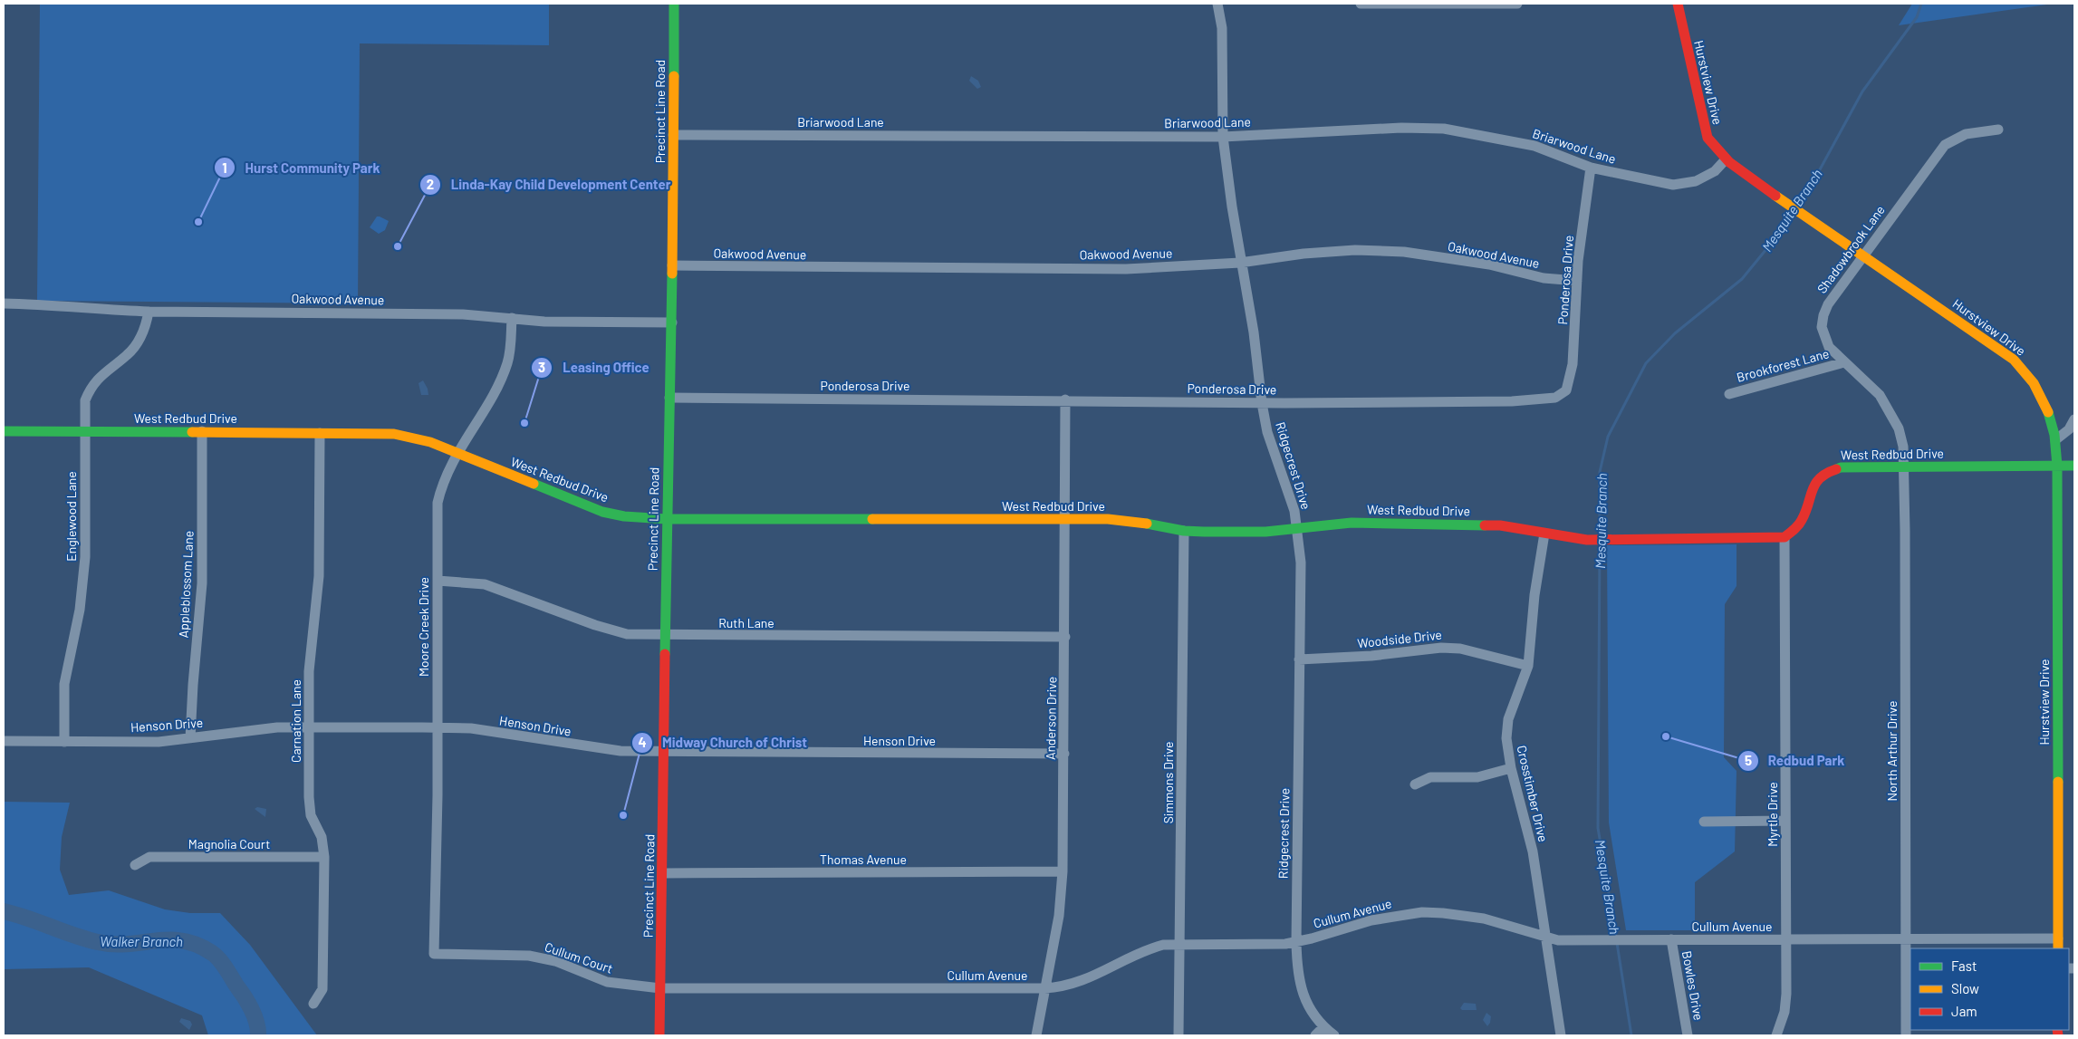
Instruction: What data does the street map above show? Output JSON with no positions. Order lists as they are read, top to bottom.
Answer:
{
  "streets": {
    "street": [
      "Hurstview Drive",
      "Precinct Line Road",
      "Briarwood Lane",
      "Shadowbrook Lane",
      "Oakwood Avenue",
      "Ponderosa Drive",
      "Brookforest Lane",
      "West Redbud Drive",
      "Ridgecrest Drive",
      "Englewood Lane",
      "Appleblossom Lane",
      "Ruth Lane",
      "Moore Creek Drive",
      "Woodside Drive",
      "Anderson Drive",
      "Carnation Lane",
      "Henson Drive",
      "North Arthur Drive",
      "Simmons Drive",
      "Crosstimber Drive",
      "Myrtle Drive",
      "Magnolia Court",
      "Thomas Avenue",
      "Cullum Avenue",
      "Cullum Court",
      "Bowles Drive"
    ]
  },
  "crossings": [
    ["Hurstview Drive", "Briarwood Lane"],
    ["Hurstview Drive", "Shadowbrook Lane"],
    ["Hurstview Drive", "West Redbud Drive"],
    ["Hurstview Drive", "Cullum Avenue"],
    ["Precinct Line Road", "Briarwood Lane"],
    ["Precinct Line Road", "Oakwood Avenue"],
    ["Precinct Line Road", "Ponderosa Drive"],
    ["Precinct Line Road", "West Redbud Drive"],
    ["Precinct Line Road", "Ruth Lane"],
    ["Precinct Line Road", "Henson Drive"],
    ["Precinct Line Road", "Thomas Avenue"],
    ["Precinct Line Road", "Cullum Avenue"],
    ["Precinct Line Road", "Cullum Court"],
    ["Briarwood Lane", "Ponderosa Drive"],
    ["Briarwood Lane", "Ridgecrest Drive"],
    ["Shadowbrook Lane", "Brookforest Lane"],
    ["Shadowbrook Lane", "West Redbud Drive"],
    ["Shadowbrook Lane", "North Arthur Drive"],
    ["Oakwood Avenue", "Ponderosa Drive"],
    ["Oakwood Avenue", "Ridgecrest Drive"],
    ["Oakwood Avenue", "Englewood Lane"],
    ["Oakwood Avenue", "Moore Creek Drive"],
    ["Ponderosa Drive", "Ridgecrest Drive"],
    ["Ponderosa Drive", "Anderson Drive"],
    ["West Redbud Drive", "Ridgecrest Drive"],
    ["West Redbud Drive", "Englewood Lane"],
    ["West Redbud Drive", "Appleblossom Lane"],
    ["West Redbud Drive", "Moore Creek Drive"],
    ["West Redbud Drive", "Anderson Drive"],
    ["West Redbud Drive", "Carnation Lane"],
    ["West Redbud Drive", "North Arthur Drive"],
    ["West Redbud Drive", "Simmons Drive"],
    ["West Redbud Drive", "Crosstimber Drive"],
    ["West Redbud Drive", "Myrtle Drive"],
    ["Ridgecrest Drive", "Woodside Drive"],
    ["Ridgecrest Drive", "Cullum Avenue"],
    ["Englewood Lane", "Henson Drive"],
    ["Appleblossom Lane", "Henson Drive"],
    ["Ruth Lane", "Moore Creek Drive"],
    ["Ruth Lane", "Anderson Drive"],
    ["Moore Creek Drive", "Henson Drive"],
    ["Moore Creek Drive", "Cullum Court"],
    ["Woodside Drive", "Crosstimber Drive"],
    ["Anderson Drive", "Henson Drive"],
    ["Anderson Drive", "Thomas Avenue"],
    ["Anderson Drive", "Cullum Avenue"],
    ["Carnation Lane", "Henson Drive"],
    ["Carnation Lane", "Magnolia Court"],
    ["North Arthur Drive", "Cullum Avenue"],
    ["Simmons Drive", "Cullum Avenue"],
    ["Crosstimber Drive", "Cullum Avenue"],
    ["Myrtle Drive", "Cullum Avenue"],
    ["Cullum Avenue", "Cullum Court"],
    ["Cullum Avenue", "Bowles Drive"]
  ],
  "water": ["Mesquite Branch", "Walker Branch"],
  "places": [
    "Hurst Community Park",
    "Linda-Kay Child Development Center",
    "Leasing Office",
    "Redbud Park",
    "Midway Church of Christ"
  ],
  "legend": ["Fast", "Slow", "Jam"]
}
